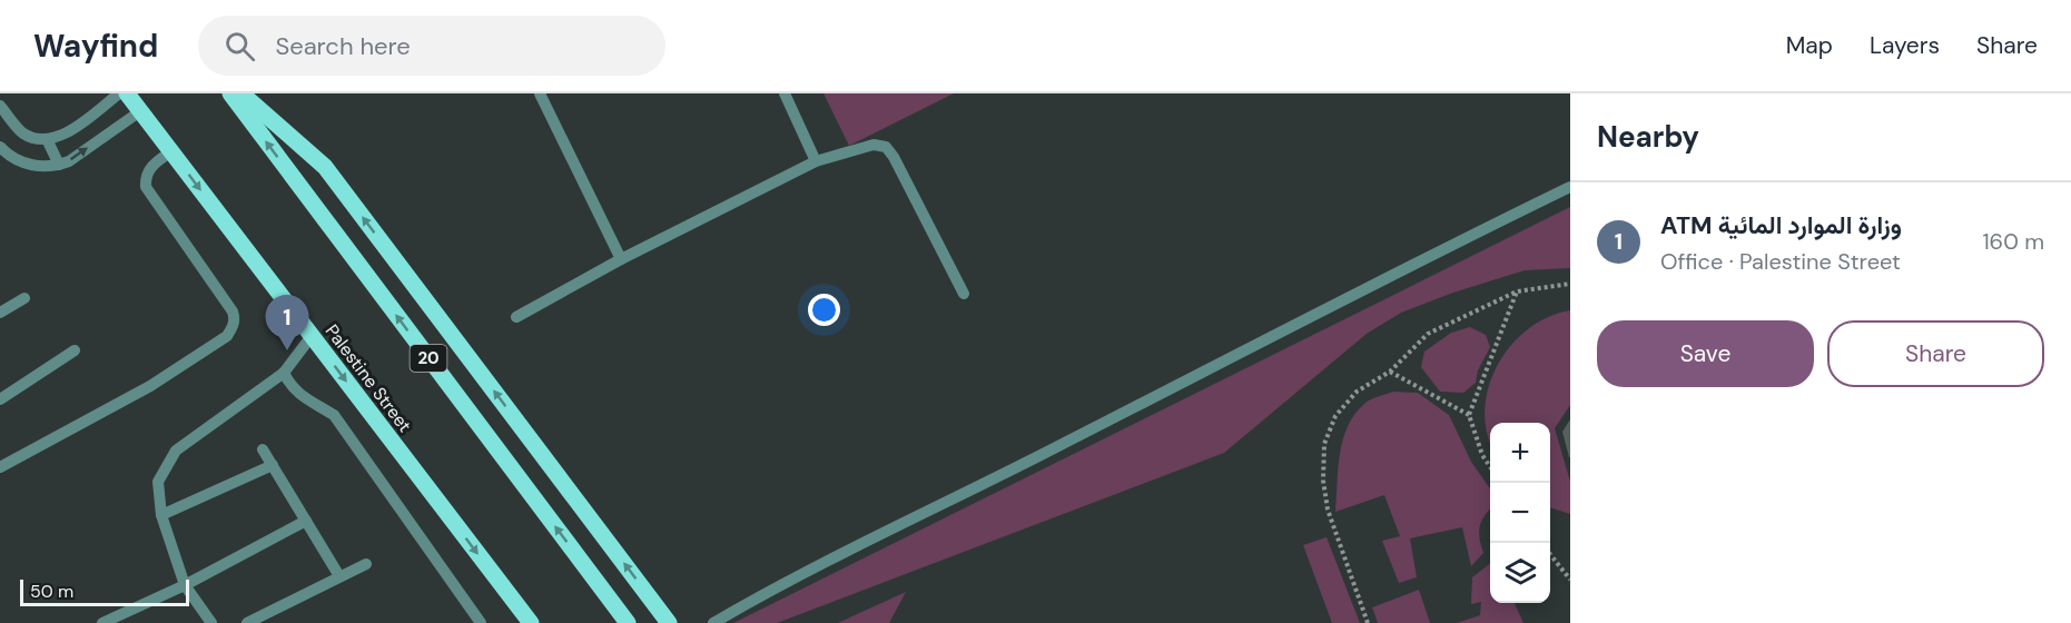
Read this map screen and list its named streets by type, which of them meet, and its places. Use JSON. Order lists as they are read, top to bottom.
{
  "streets": {
    "main road": ["20", "Palestine Street"]
  },
  "scale_bar": "50 m",
  "page": {
    "header": "Wayfind",
    "search": "Search here",
    "nav": ["Map", "Layers", "Share"],
    "heading": "Nearby",
    "list": [
      {
        "mark": "1",
        "name": "ATM وزارة الموارد المائية",
        "note": "Office · Palestine Street",
        "value": "160 m"
      }
    ],
    "pins": "1",
    "buttons": ["Save", "Share"],
    "map_buttons": ["+", "−"],
    "scale": "50 m"
  }
}
